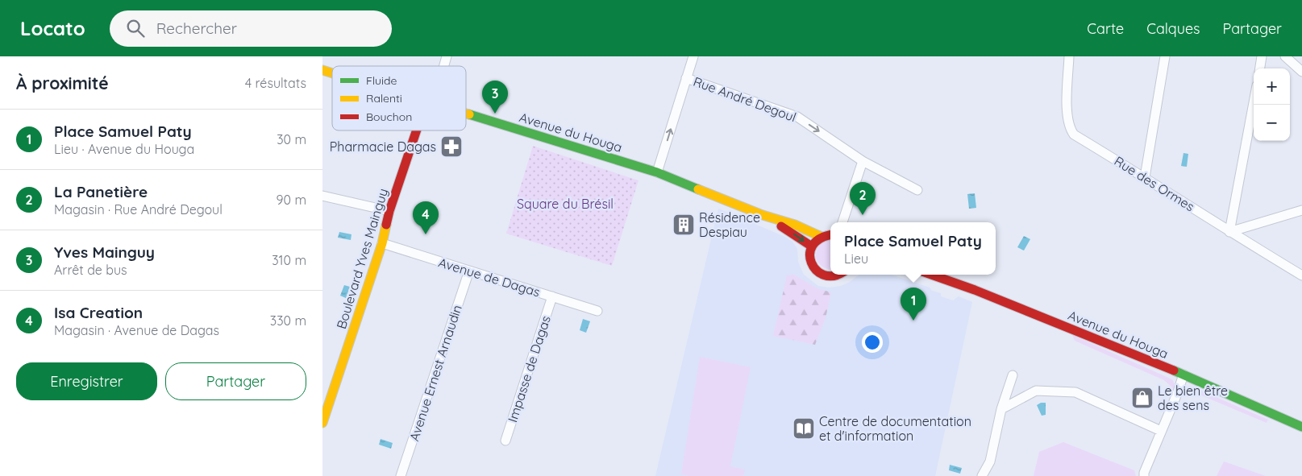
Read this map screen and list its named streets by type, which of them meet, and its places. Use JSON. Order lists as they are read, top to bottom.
{
  "streets": {
    "main road": ["Avenue du Houga", "Boulevard Yves Mainguy"],
    "street": [
      "Rue André Degoul",
      "Rue des Ormes",
      "Avenue de Dagas",
      "Impasse de Dagas",
      "Avenue Ernest Arnaudin"
    ]
  },
  "crossings": [
    ["Boulevard Yves Mainguy", "Avenue de Dagas"],
    ["Avenue de Dagas", "Impasse de Dagas"],
    ["Avenue de Dagas", "Avenue Ernest Arnaudin"]
  ],
  "one_way": ["Rue André Degoul"],
  "parks": ["Square du Brésil"],
  "places": {
    "pharmacy": ["Pharmacie Dagas"],
    "building": ["Résidence Despiau"],
    "shop": ["Le bien être des sens"],
    "library": ["Centre de documentation et d'information"]
  },
  "legend": ["Fluide", "Ralenti", "Bouchon"],
  "page": {
    "header": "Locato",
    "search": "Rechercher",
    "nav": ["Carte", "Calques", "Partager"],
    "heading": ["À proximité", "4 résultats"],
    "map_buttons": ["+", "−"],
    "pins": [
      "3",
      "2",
      "4",
      "1"
    ],
    "list": [
      {
        "mark": "1",
        "name": "Place Samuel Paty",
        "note": "Lieu · Avenue du Houga",
        "value": "30 m"
      },
      {
        "mark": "2",
        "name": "La Panetière",
        "note": "Magasin · Rue André Degoul",
        "value": "90 m"
      },
      {
        "mark": "3",
        "name": "Yves Mainguy",
        "note": "Arrêt de bus",
        "value": "310 m"
      },
      {
        "mark": "4",
        "name": "Isa Creation",
        "note": "Magasin · Avenue de Dagas",
        "value": "330 m"
      }
    ],
    "popup": ["Place Samuel Paty", "Lieu"],
    "buttons": ["Enregistrer", "Partager"]
  }
}
